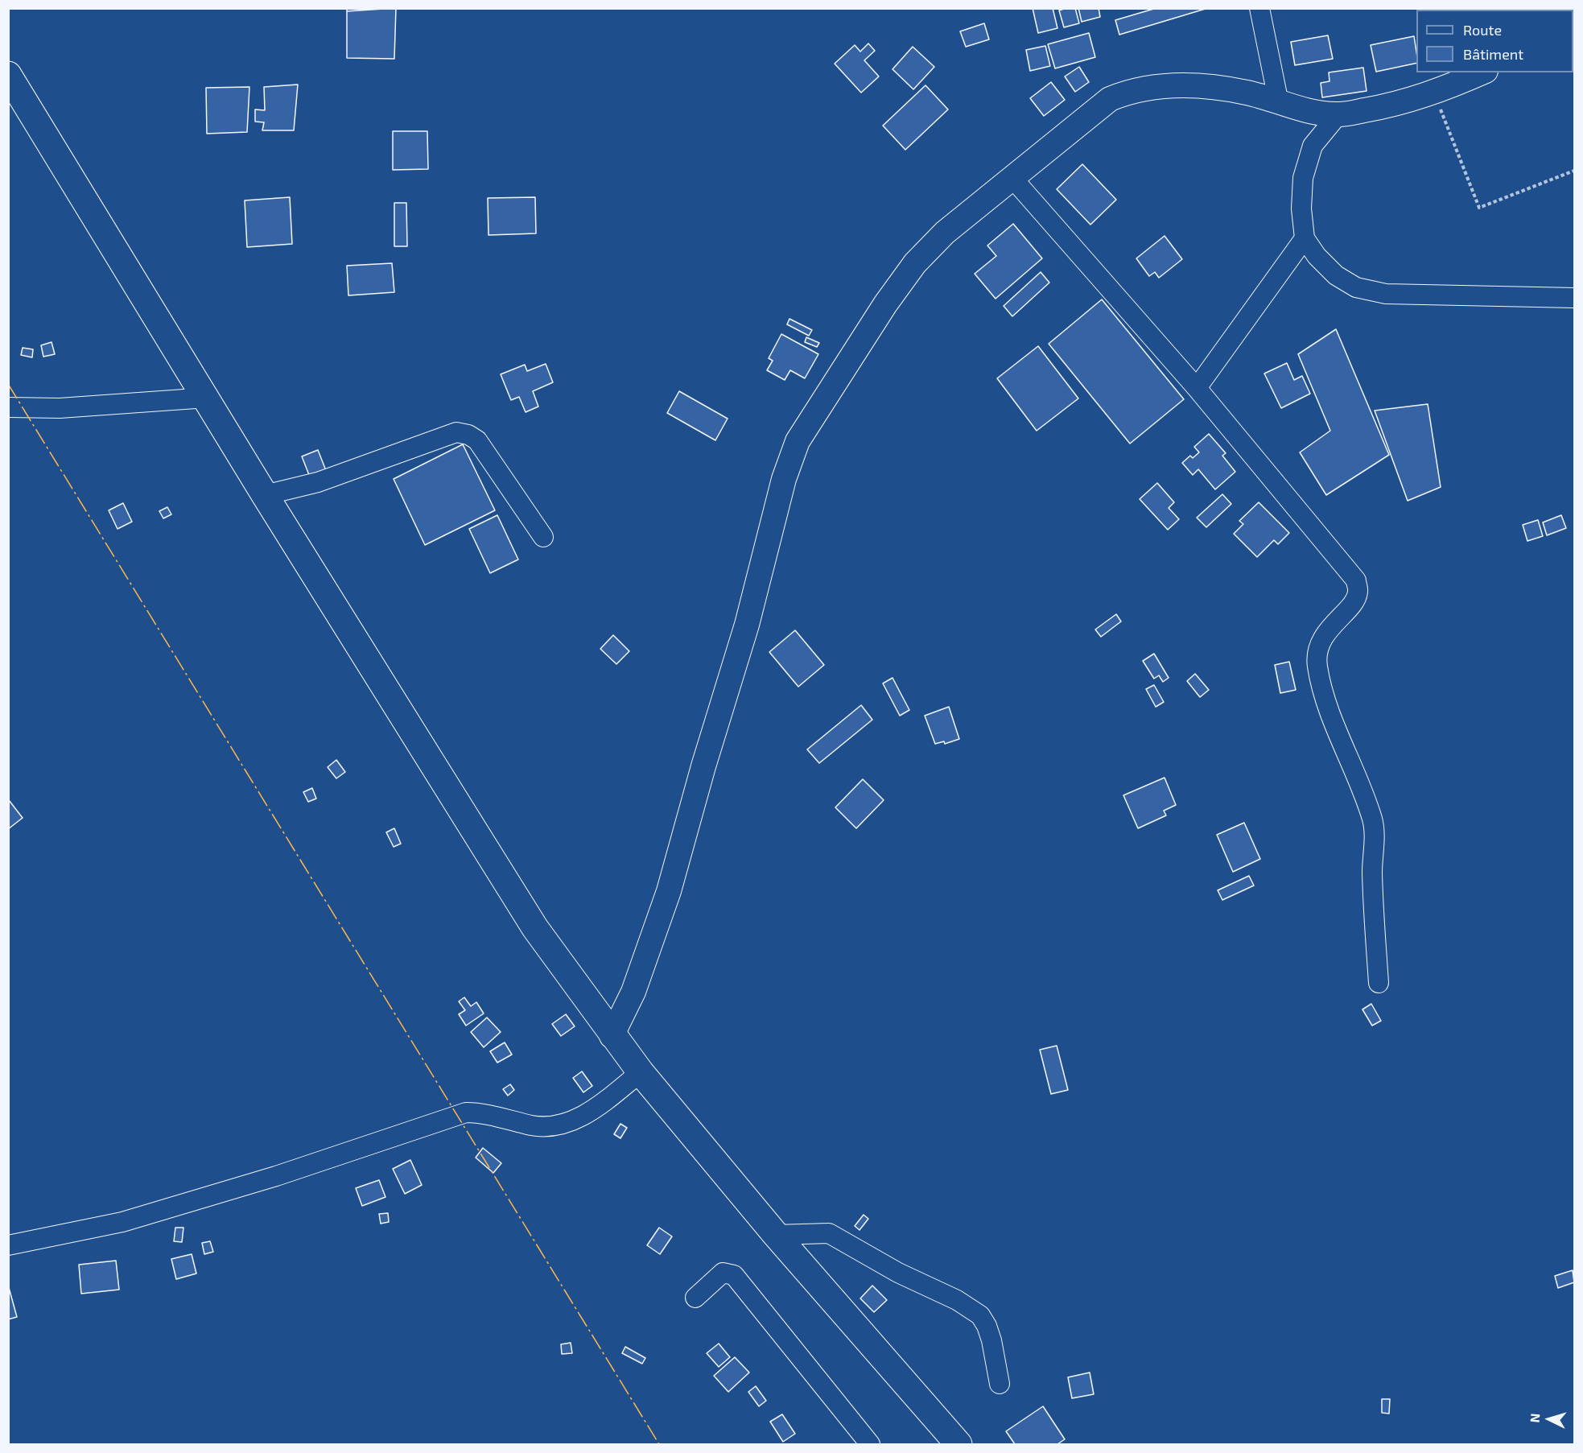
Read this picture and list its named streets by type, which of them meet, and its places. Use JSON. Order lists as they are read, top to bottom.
{
  "legend": ["Route", "Bâtiment"],
  "north": "left"
}
